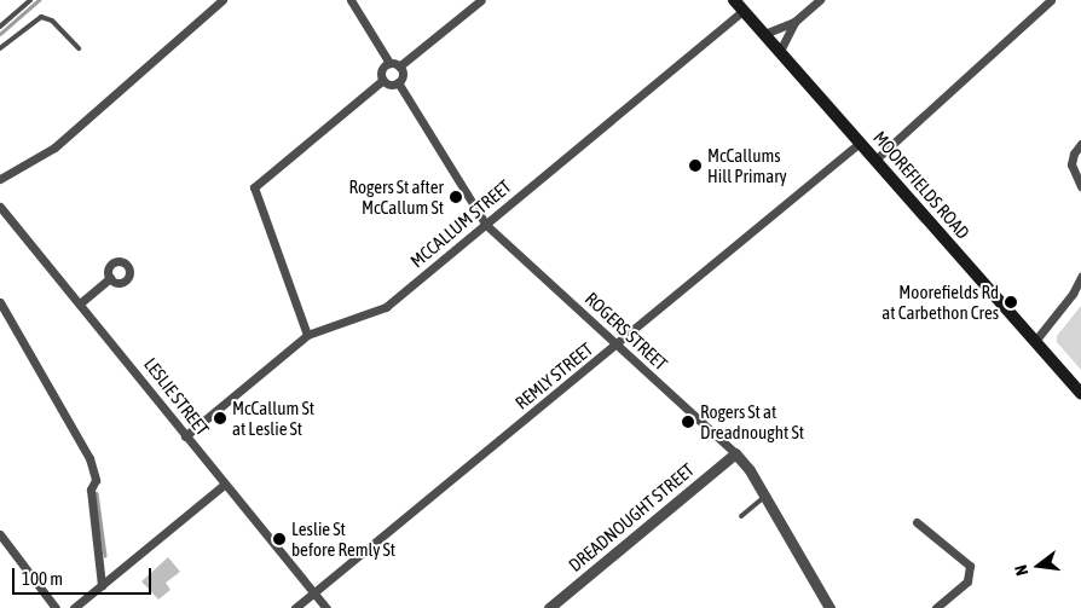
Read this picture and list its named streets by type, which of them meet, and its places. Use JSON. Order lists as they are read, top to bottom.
{
  "streets": {
    "main road": ["MOOREFIELDS ROAD"],
    "street": [
      "MCCALLUM STREET",
      "ROGERS STREET",
      "REMLY STREET",
      "LESLIE STREET",
      "DREADNOUGHT STREET"
    ]
  },
  "crossings": [
    ["MOOREFIELDS ROAD", "MCCALLUM STREET"],
    ["MOOREFIELDS ROAD", "REMLY STREET"],
    ["MCCALLUM STREET", "ROGERS STREET"],
    ["MCCALLUM STREET", "LESLIE STREET"],
    ["ROGERS STREET", "REMLY STREET"],
    ["ROGERS STREET", "DREADNOUGHT STREET"],
    ["REMLY STREET", "LESLIE STREET"]
  ],
  "places": [
    "McCallums Hill Primary",
    "Rogers St after McCallum St",
    "Moorefields Rd at Carbethon Cres",
    "McCallum St at Leslie St",
    "Rogers St at Dreadnought St",
    "Leslie St before Remly St"
  ],
  "scale_bar": "100 m",
  "north": "left"
}
